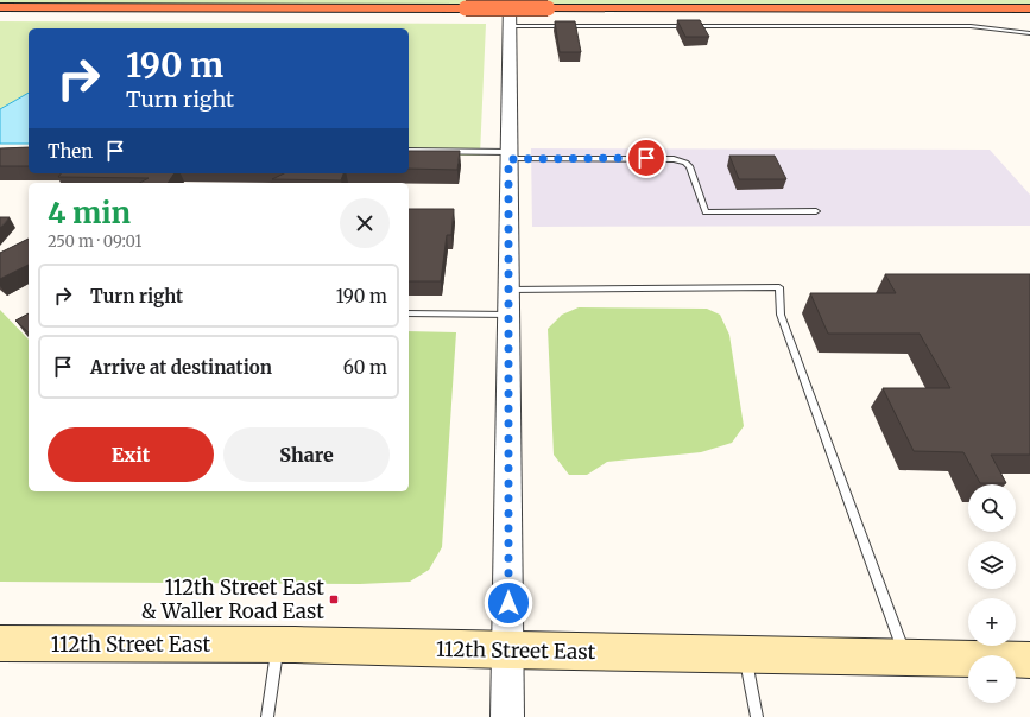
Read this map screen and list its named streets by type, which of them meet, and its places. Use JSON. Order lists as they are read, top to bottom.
{
  "streets": {
    "main road": ["112th Street East"]
  },
  "places": {
    "transit": ["112th Street East & Waller Road East"]
  },
  "page": {
    "turn": ["190 m", "Turn right"],
    "then": "Then",
    "heading": ["4 min", "250 m · 09:01"],
    "list": [
      {
        "name": "Turn right",
        "value": "190 m"
      },
      {
        "name": "Arrive at destination",
        "value": "60 m"
      }
    ],
    "buttons": ["Exit", "Share"],
    "map_buttons": ["+", "−"]
  }
}
